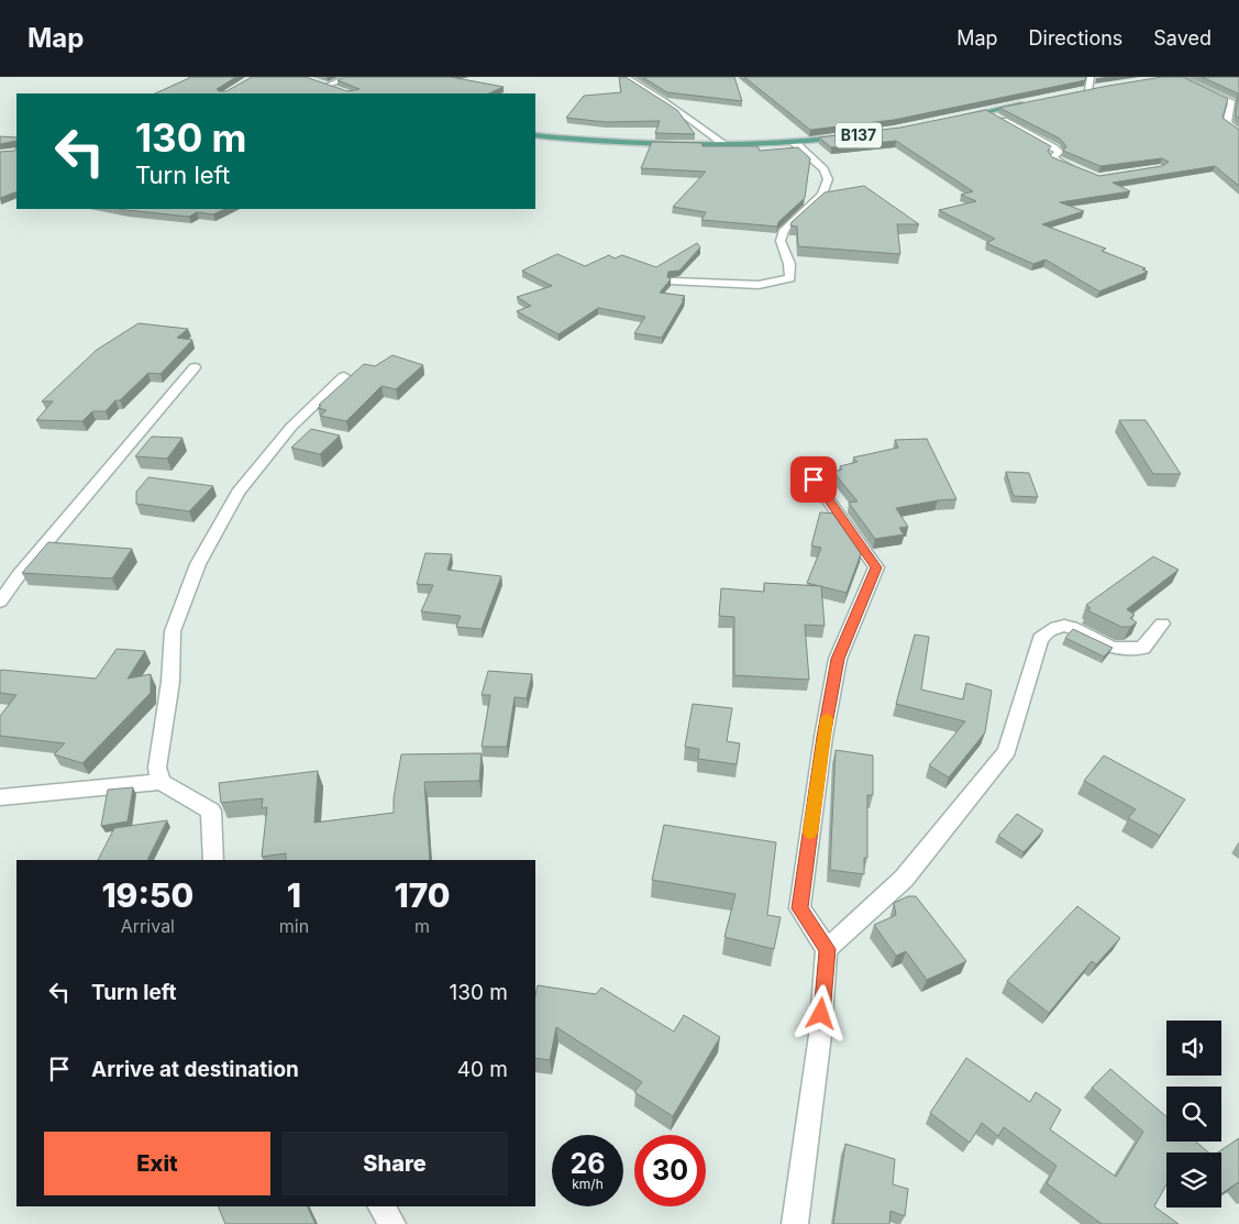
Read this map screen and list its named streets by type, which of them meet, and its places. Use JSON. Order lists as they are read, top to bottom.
{
  "streets": {
    "main road": ["B137"]
  },
  "page": {
    "header": "Map",
    "nav": ["Map", "Directions", "Saved"],
    "turn": ["130 m", "Turn left"],
    "eta": [
      "19:50",
      "Arrival",
      "1",
      "min",
      "170",
      "m"
    ],
    "list": [
      {
        "name": "Turn left",
        "value": "130 m"
      },
      {
        "name": "Arrive at destination",
        "value": "40 m"
      }
    ],
    "buttons": ["Exit", "Share"],
    "speed": "26 km/h",
    "limit": "30"
  }
}
